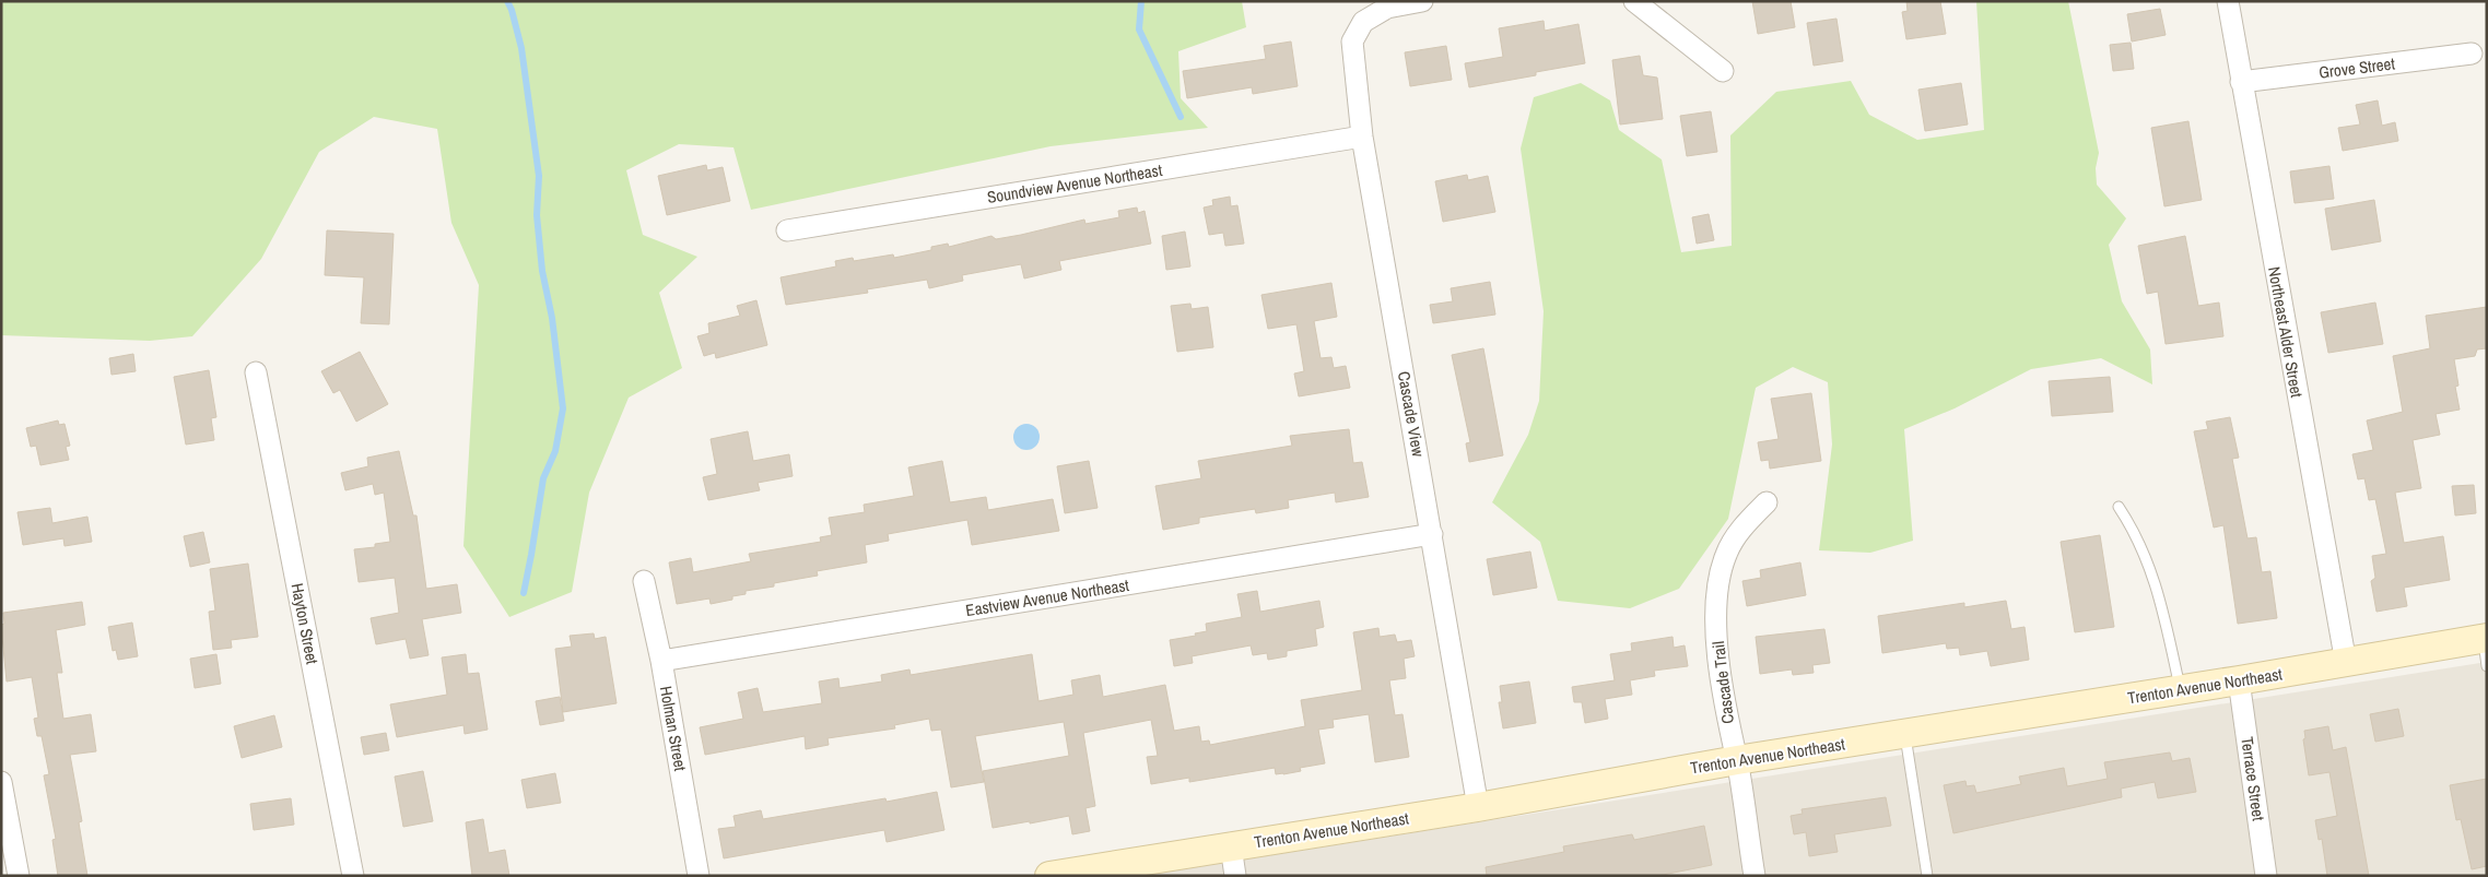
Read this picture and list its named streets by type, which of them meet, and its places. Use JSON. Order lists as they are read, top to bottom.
{
  "streets": {
    "main road": ["Trenton Avenue Northeast"],
    "street": [
      "Grove Street",
      "Soundview Avenue Northeast",
      "Northeast Alder Street",
      "Cascade View",
      "Eastview Avenue Northeast",
      "Hayton Street",
      "Cascade Trail",
      "Holman Street",
      "Terrace Street"
    ]
  },
  "crossings": [
    ["Grove Street", "Northeast Alder Street"],
    ["Soundview Avenue Northeast", "Cascade View"],
    ["Northeast Alder Street", "Trenton Avenue Northeast"],
    ["Cascade View", "Eastview Avenue Northeast"],
    ["Cascade View", "Trenton Avenue Northeast"],
    ["Eastview Avenue Northeast", "Holman Street"],
    ["Cascade Trail", "Trenton Avenue Northeast"],
    ["Trenton Avenue Northeast", "Terrace Street"]
  ]
}
